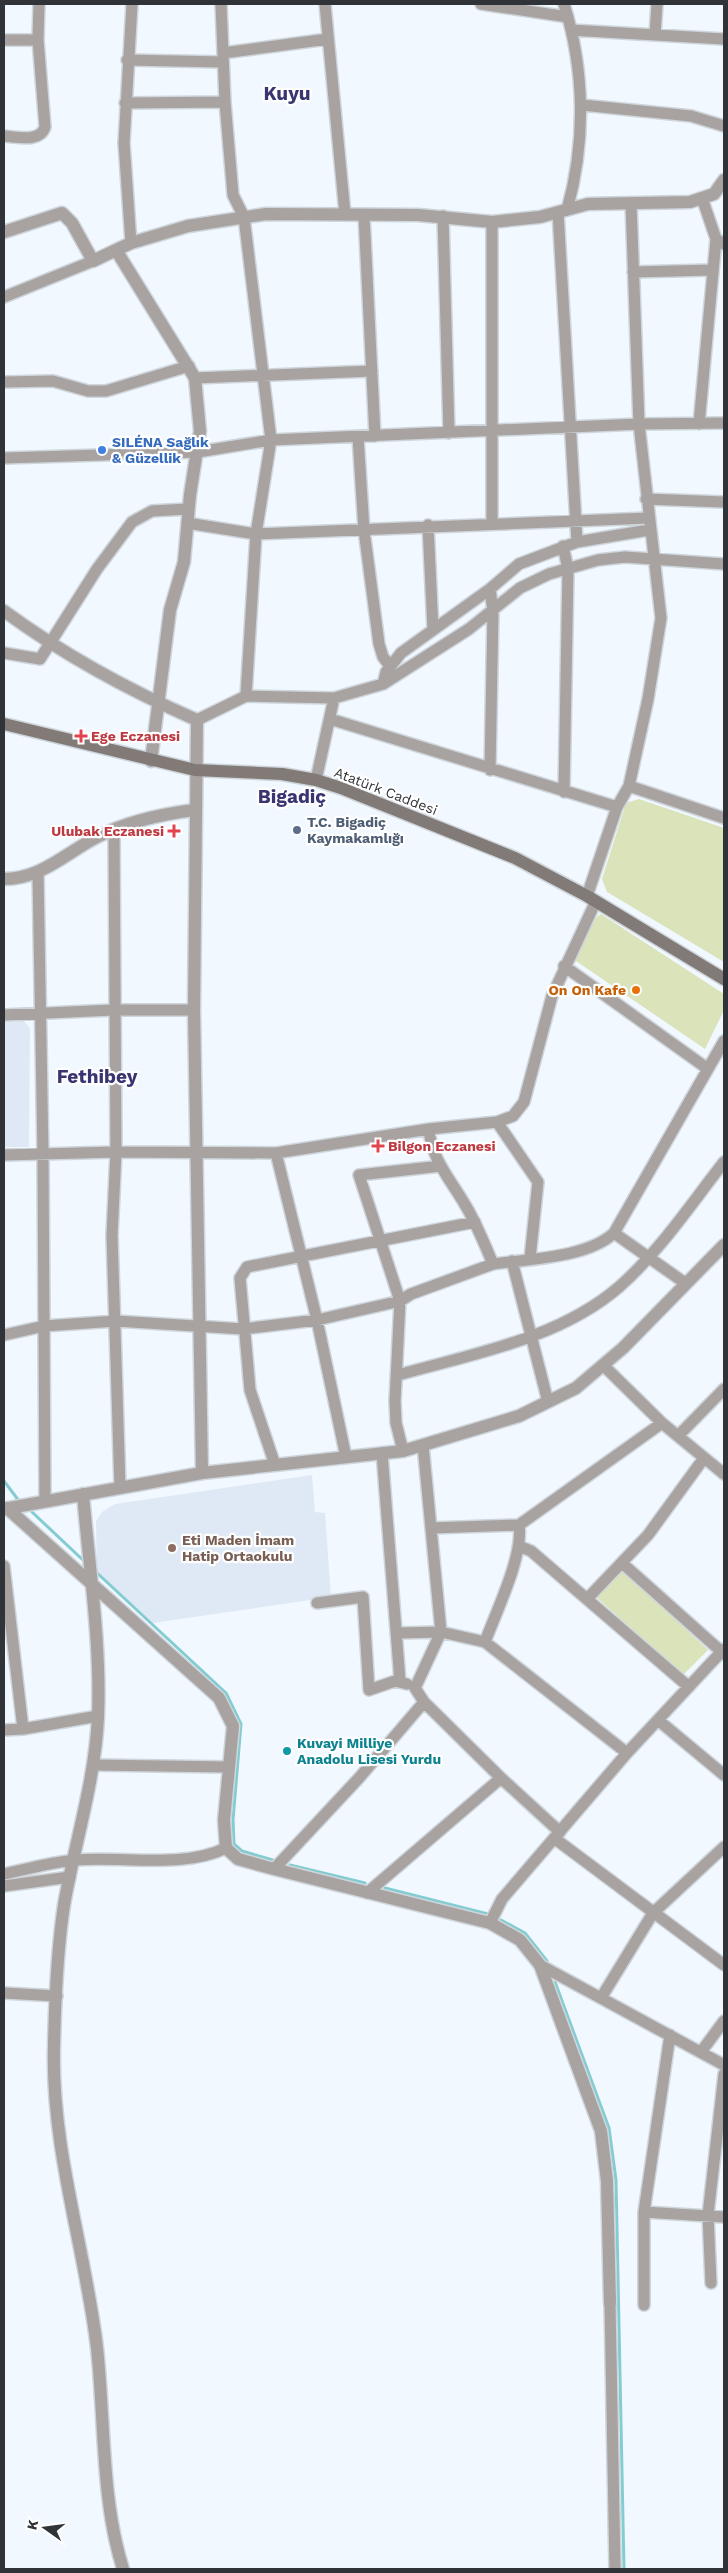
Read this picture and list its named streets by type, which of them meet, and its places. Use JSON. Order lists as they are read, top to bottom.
{
  "streets": {
    "main road": ["Atatürk Caddesi"]
  },
  "districts": ["Kuyu", "Bigadiç", "Fethibey"],
  "places": {
    "other": [
      "SILÉNA Sağlık & Güzellik",
      "T.C. Bigadiç Kaymakamlığı",
      "On On Kafe",
      "Eti Maden İmam Hatip Ortaokulu",
      "Kuvayi Milliye Anadolu Lisesi Yurdu"
    ],
    "health": ["Ege Eczanesi", "Ulubak Eczanesi", "Bilgon Eczanesi"]
  },
  "north": "left"
}
